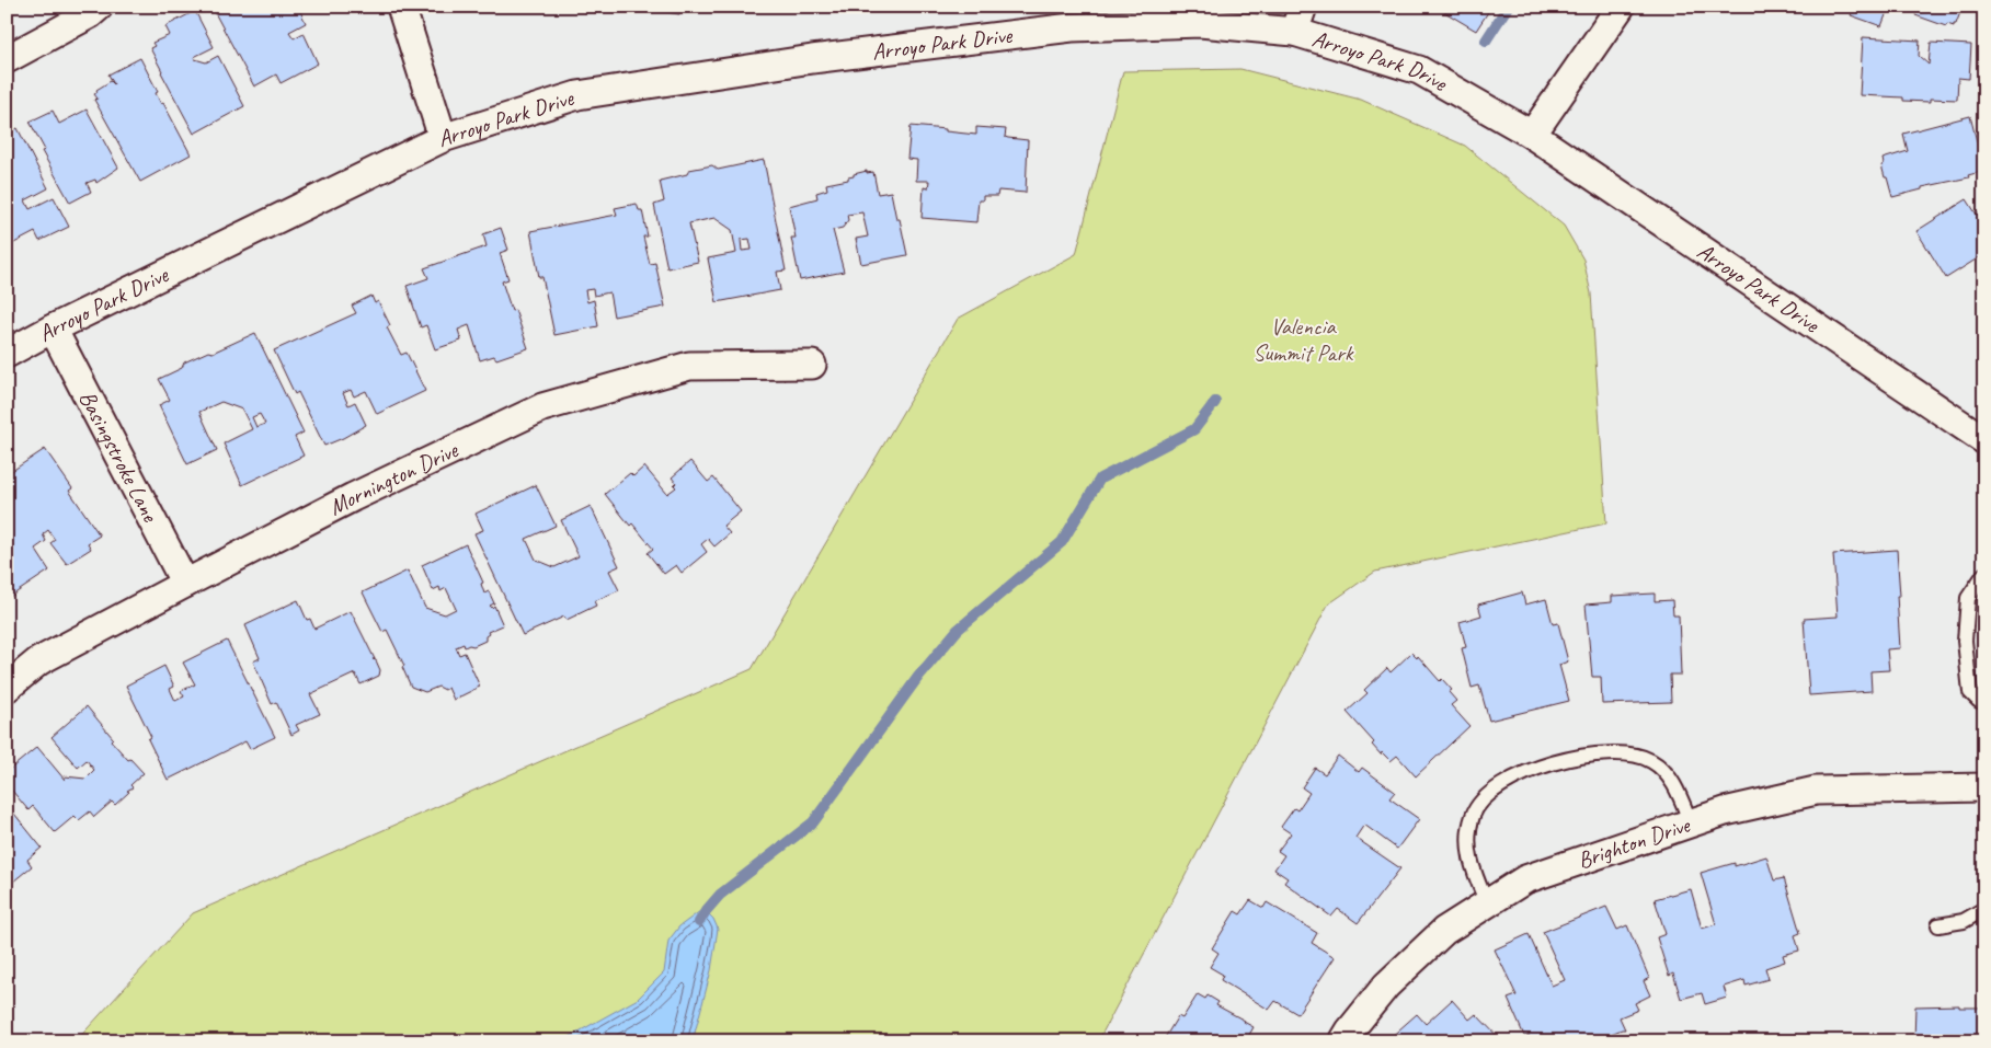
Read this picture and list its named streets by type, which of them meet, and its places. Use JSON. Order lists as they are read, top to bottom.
{
  "streets": {
    "street": [
      "Arroyo Park Drive",
      "Basingstroke Lane",
      "Mornington Drive",
      "Brighton Drive"
    ]
  },
  "crossings": [
    ["Arroyo Park Drive", "Basingstroke Lane"],
    ["Basingstroke Lane", "Mornington Drive"]
  ],
  "parks": ["Valencia Summit Park"]
}
